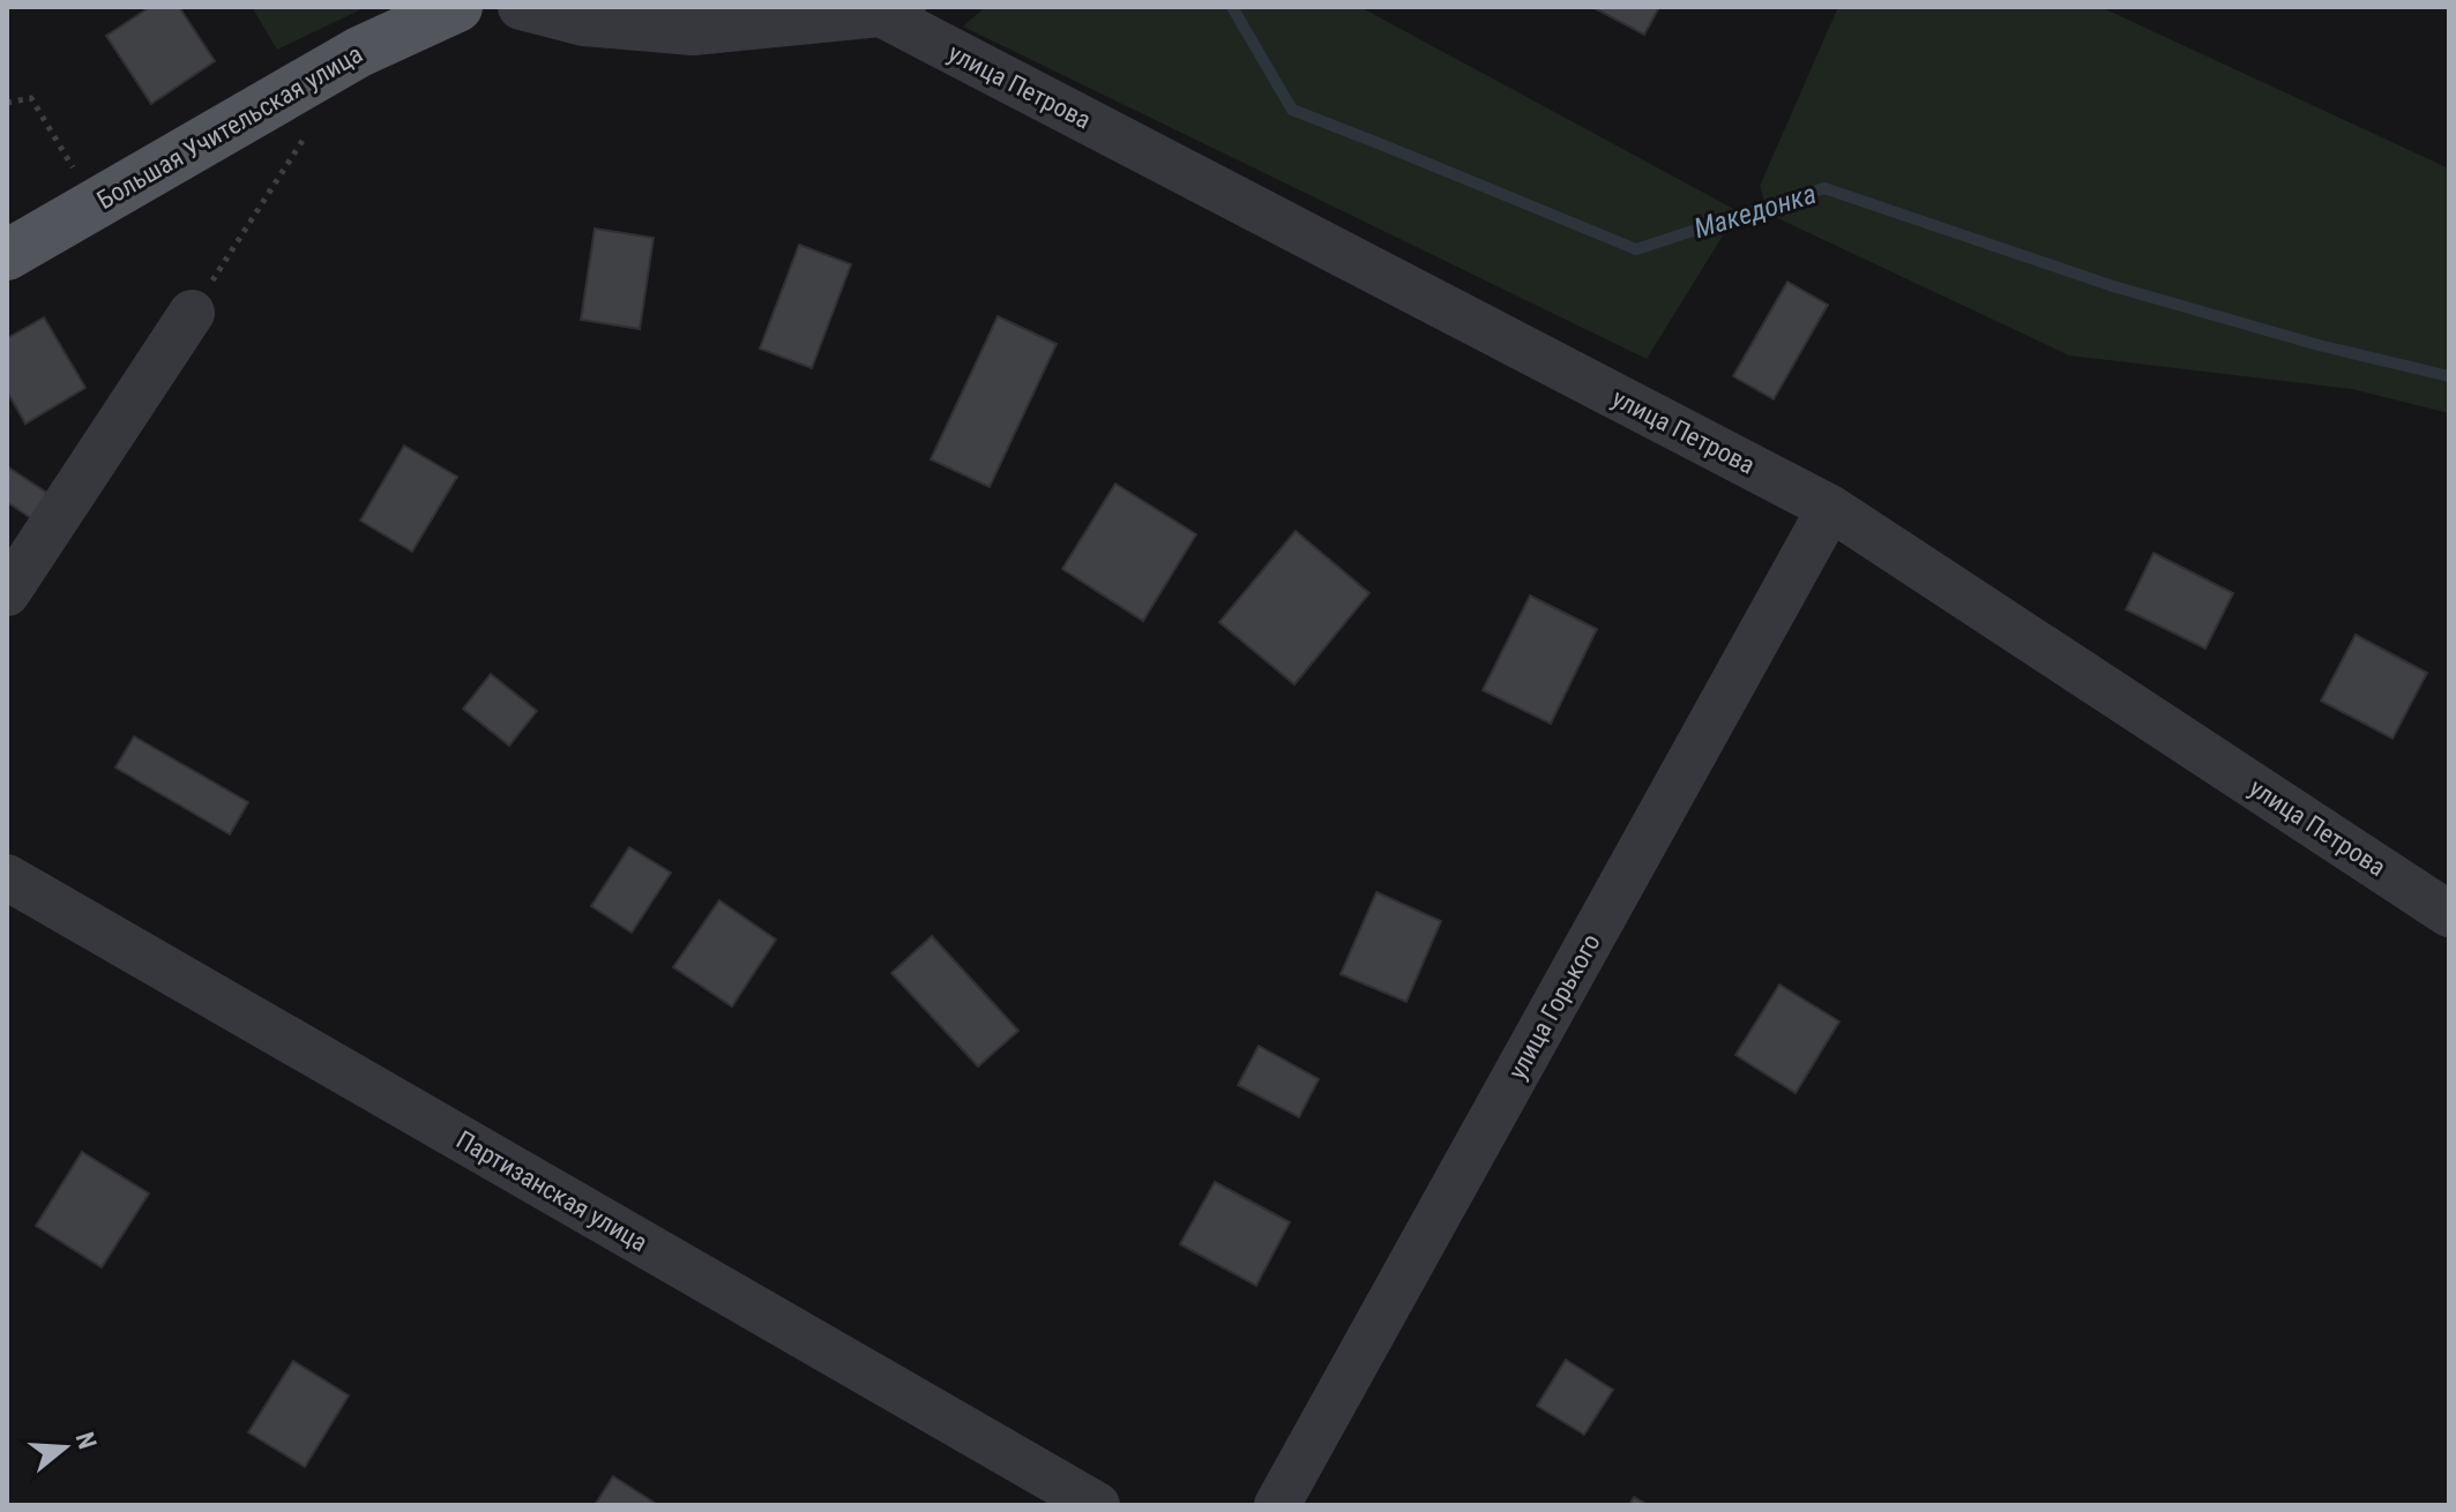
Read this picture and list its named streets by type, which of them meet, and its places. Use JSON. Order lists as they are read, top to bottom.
{
  "streets": {
    "main road": ["Большая Учительская улица"],
    "street": ["улица Петрова", "улица Горького", "Партизанская улица"]
  },
  "crossings": [
    ["улица Петрова", "улица Горького"]
  ],
  "water": ["Македонка"],
  "north": "right"
}
